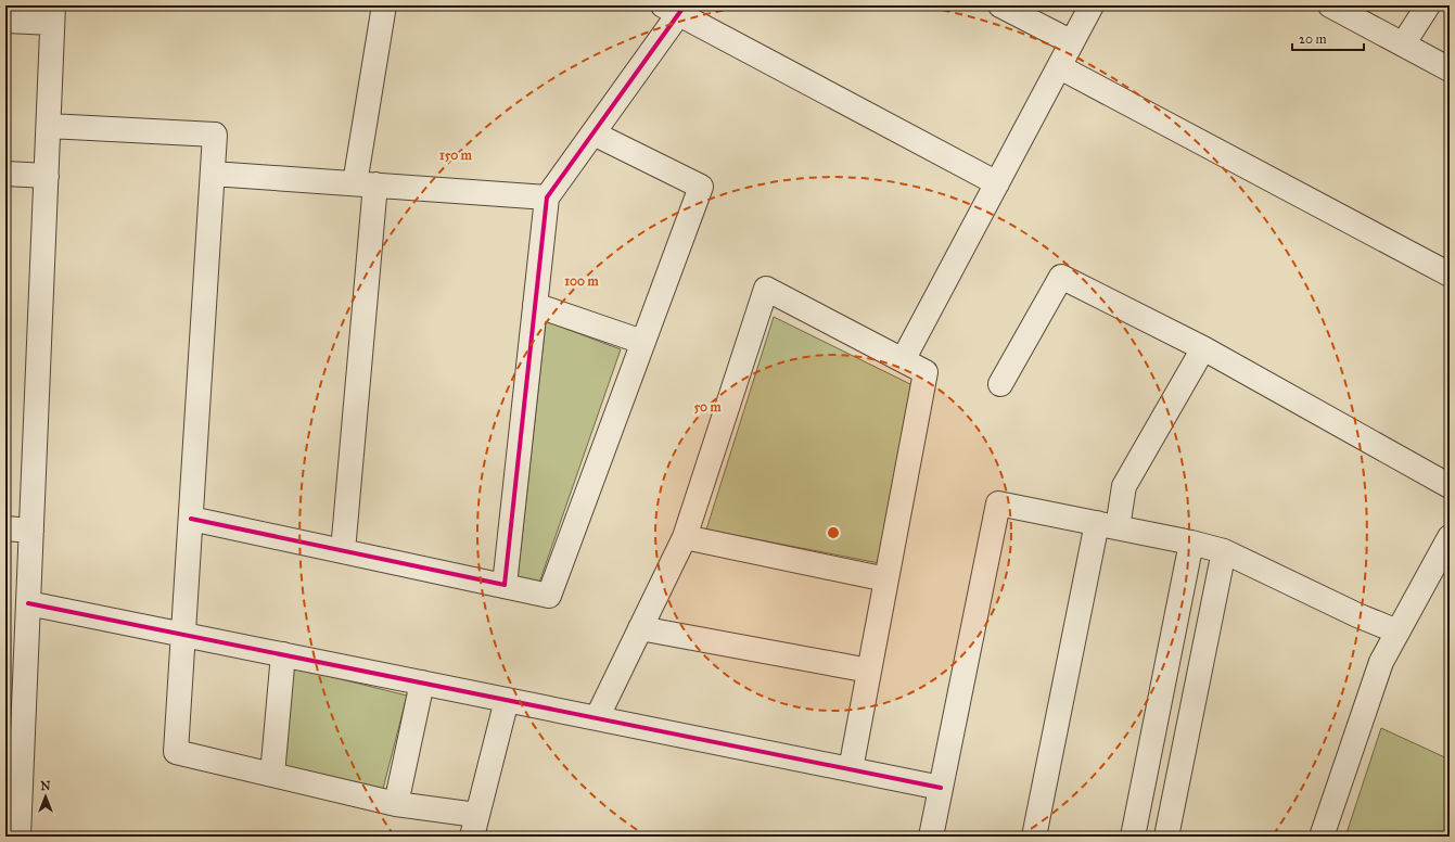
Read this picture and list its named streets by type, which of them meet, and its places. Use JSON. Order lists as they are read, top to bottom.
{
  "scale_bar": "20 m",
  "north": "top",
  "rings": ["150 m", "100 m", "50 m"]
}
